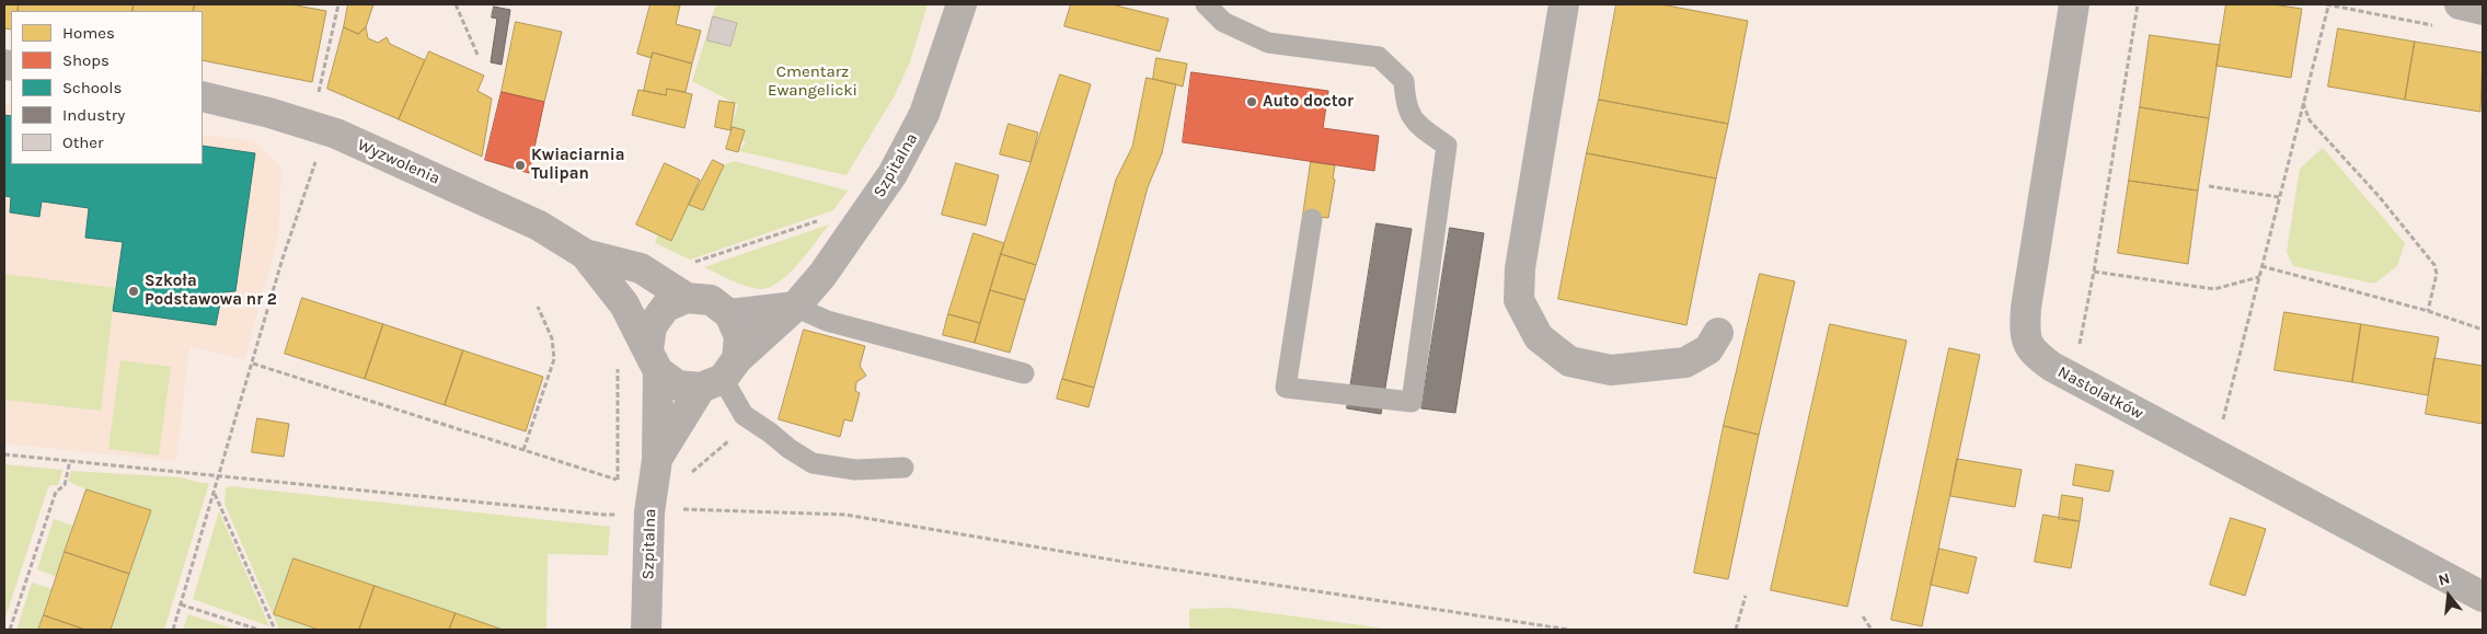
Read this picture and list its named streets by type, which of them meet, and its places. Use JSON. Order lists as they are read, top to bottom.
{
  "streets": {
    "street": ["Wyzwolenia", "Szpitalna", "Nastolatków"]
  },
  "crossings": [
    ["Wyzwolenia", "Szpitalna"]
  ],
  "parks": ["Cmentarz Ewangelicki"],
  "places": ["Auto doctor", "Kwiaciarnia Tulipan", "Szkoła Podstawowa nr 2"],
  "legend": [
    "Homes",
    "Shops",
    "Schools",
    "Industry",
    "Other"
  ],
  "north": "top"
}
